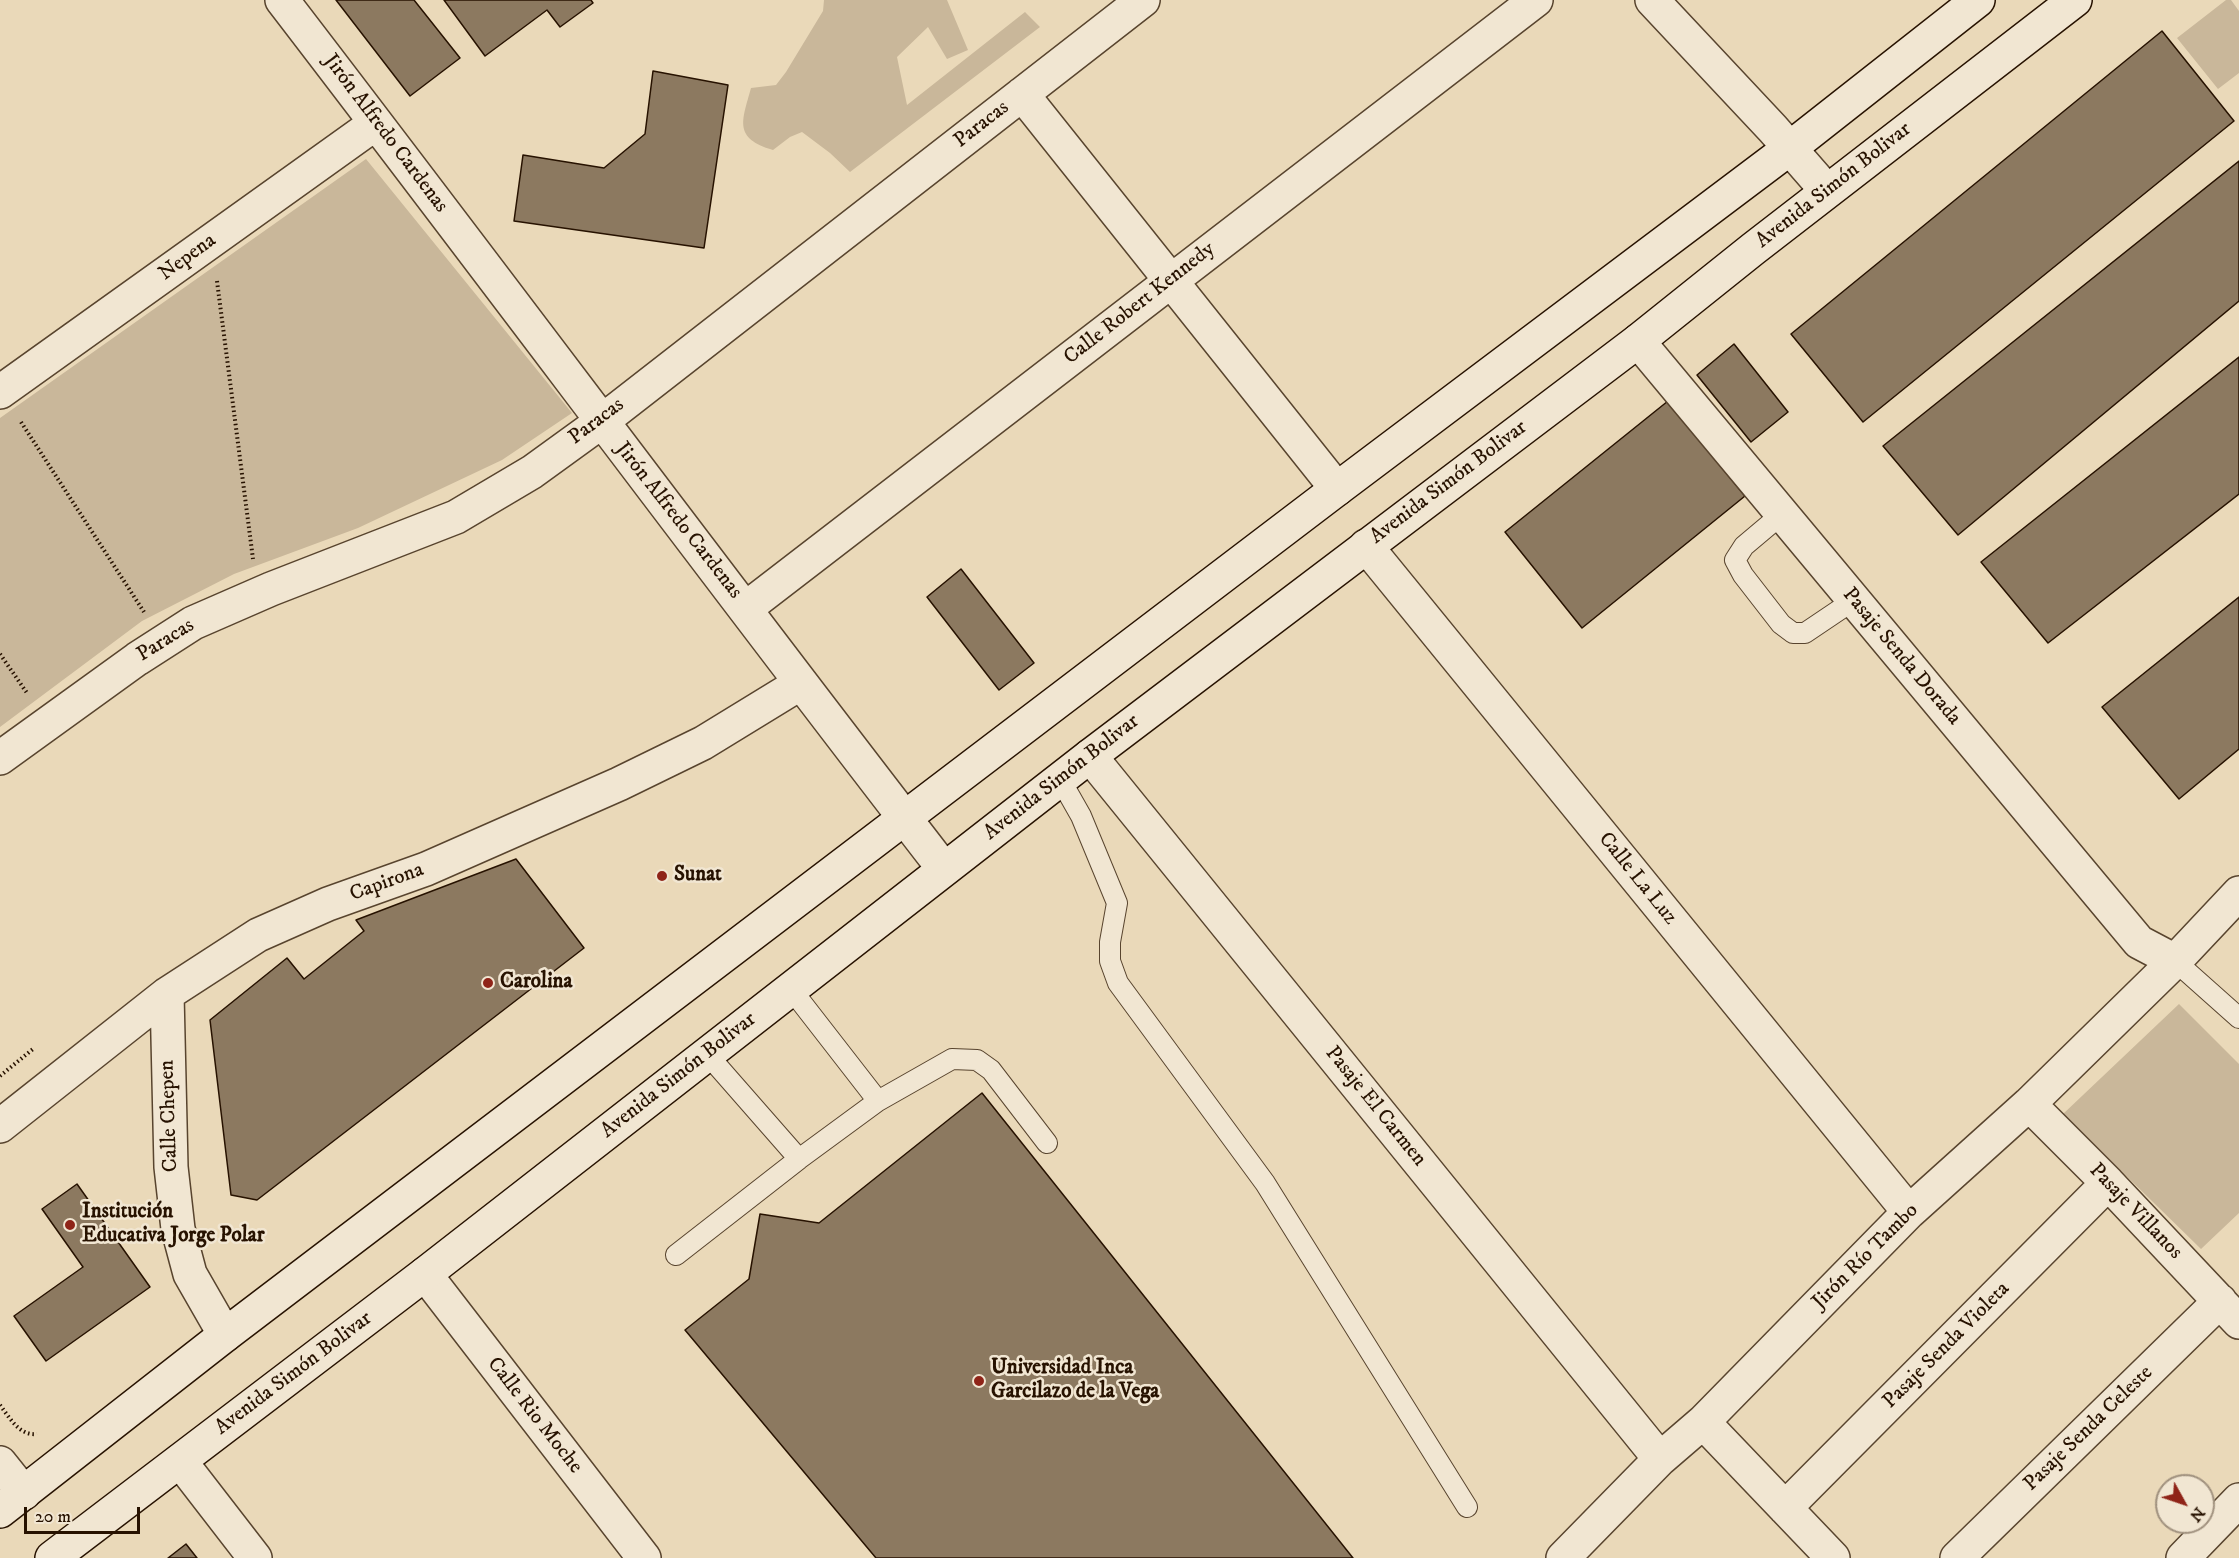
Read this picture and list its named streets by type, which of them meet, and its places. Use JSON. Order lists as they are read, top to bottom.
{
  "streets": {
    "street": [
      "Paracas",
      "Jirón Alfredo Cardenas",
      "Avenida Simón Bolivar",
      "Nepena",
      "Calle Robert Kennedy",
      "Pasaje Senda Dorada",
      "Calle La Luz",
      "Capirona",
      "Pasaje El Carmen",
      "Calle Chepen",
      "Pasaje Villanos",
      "Jirón Río Tambo",
      "Pasaje Senda Violeta",
      "Calle Rio Moche",
      "Pasaje Senda Celeste"
    ]
  },
  "crossings": [
    ["Paracas", "Jirón Alfredo Cardenas"],
    ["Jirón Alfredo Cardenas", "Avenida Simón Bolivar"],
    ["Jirón Alfredo Cardenas", "Nepena"],
    ["Jirón Alfredo Cardenas", "Calle Robert Kennedy"],
    ["Jirón Alfredo Cardenas", "Capirona"],
    ["Avenida Simón Bolivar", "Pasaje Senda Dorada"],
    ["Avenida Simón Bolivar", "Calle La Luz"],
    ["Avenida Simón Bolivar", "Pasaje El Carmen"],
    ["Avenida Simón Bolivar", "Calle Rio Moche"],
    ["Pasaje Senda Dorada", "Jirón Río Tambo"],
    ["Calle La Luz", "Jirón Río Tambo"],
    ["Capirona", "Calle Chepen"],
    ["Pasaje El Carmen", "Jirón Río Tambo"],
    ["Pasaje Villanos", "Jirón Río Tambo"],
    ["Pasaje Villanos", "Pasaje Senda Violeta"],
    ["Pasaje Villanos", "Pasaje Senda Celeste"]
  ],
  "places": [
    "Sunat",
    "Carolina",
    "Institución Educativa Jorge Polar",
    "Universidad Inca Garcilazo de la Vega"
  ],
  "scale_bar": "20 m",
  "north": "bottom right"
}
